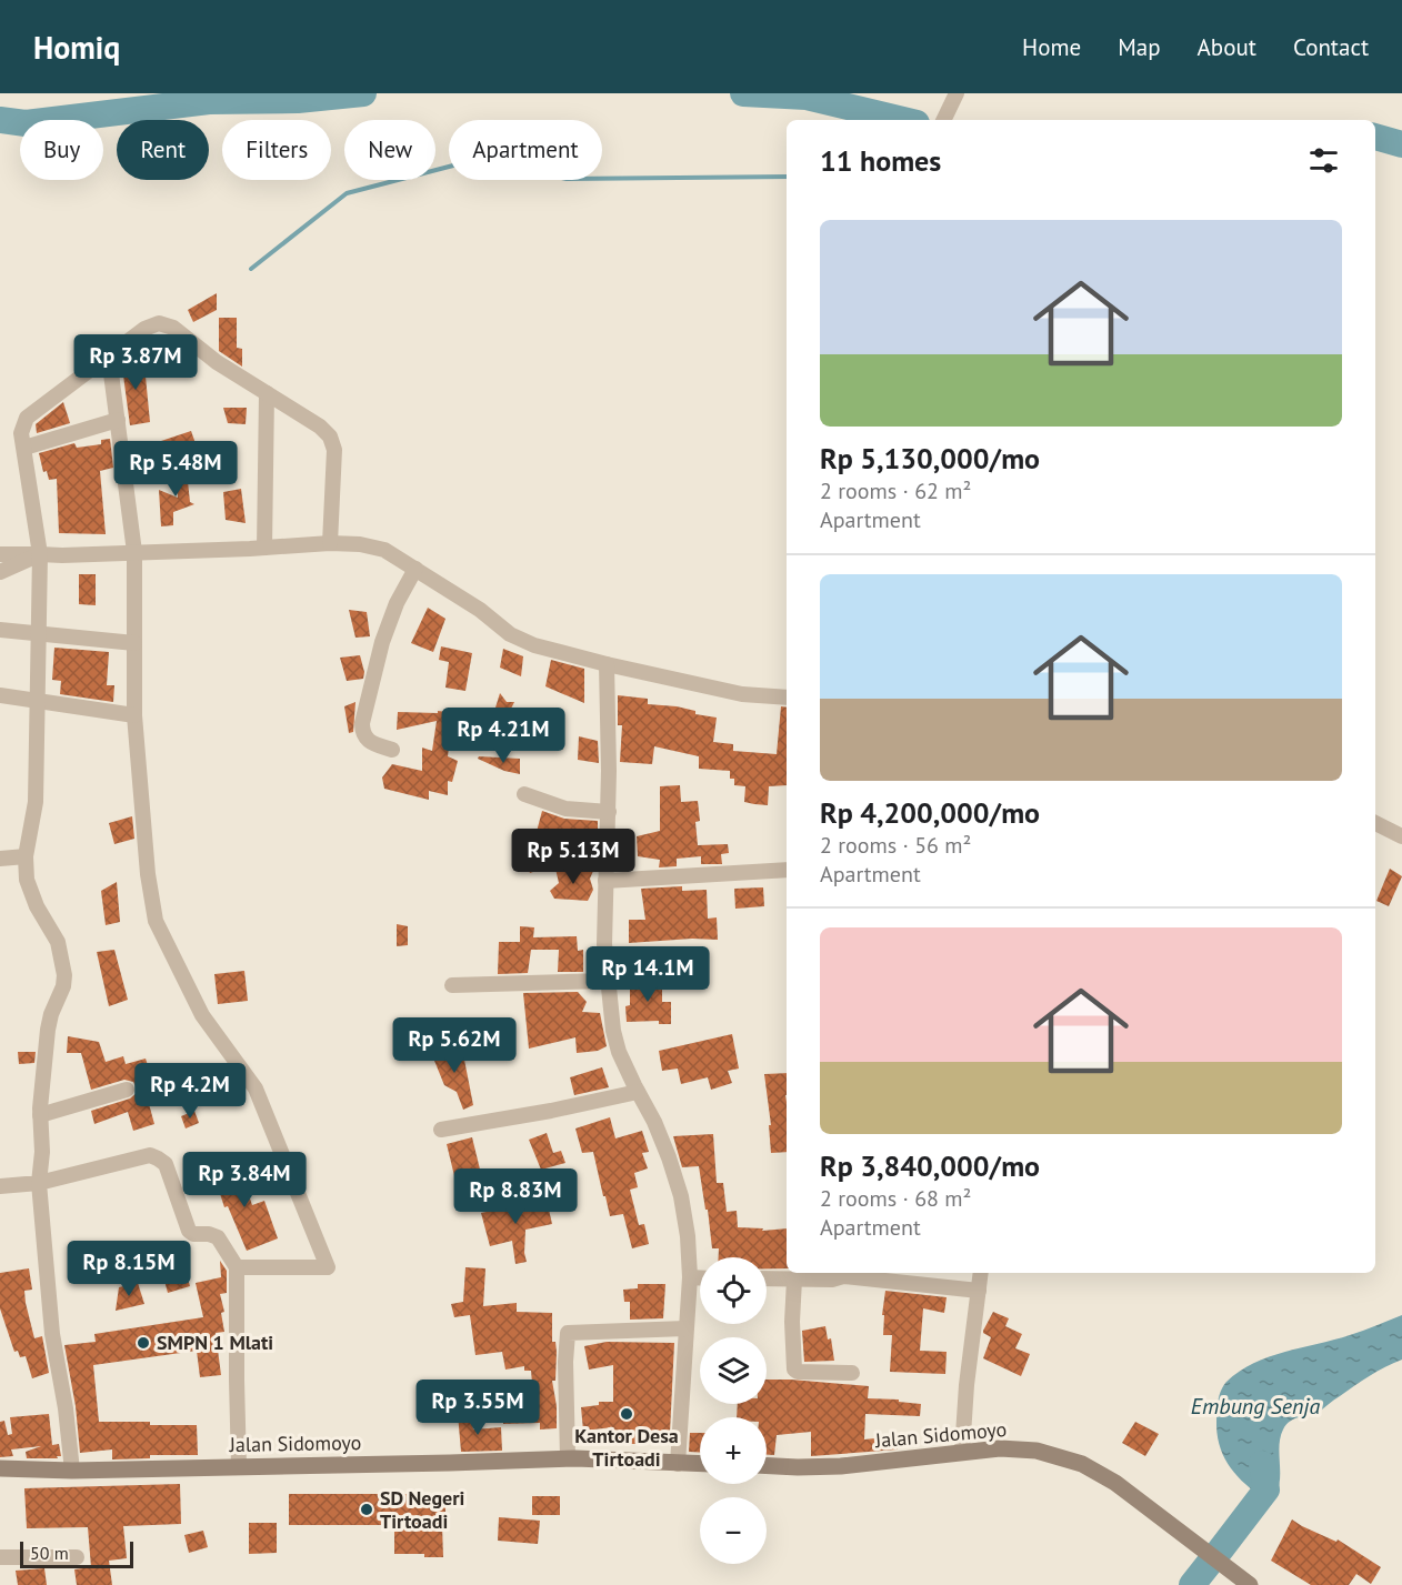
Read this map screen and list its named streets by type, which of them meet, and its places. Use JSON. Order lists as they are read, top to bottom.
{
  "streets": {
    "main road": ["Jalan Sidomoyo"]
  },
  "water": ["Embung Senja"],
  "places": ["SMPN 1 Mlati", "Kantor Desa Tirtoadi", "SD Negeri Tirtoadi"],
  "scale_bar": "50 m",
  "page": {
    "header": "Homiq",
    "nav": [
      "Home",
      "Map",
      "About",
      "Contact"
    ],
    "chip": [
      "Buy",
      "Rent",
      "Filters",
      "New",
      "Apartment"
    ],
    "heading": "11 homes",
    "list": [
      {
        "name": "Rp 5,130,000/mo",
        "note": "2 rooms · 62 m² · Apartment"
      },
      {
        "name": "Rp 4,200,000/mo",
        "note": "2 rooms · 56 m² · Apartment"
      },
      {
        "name": "Rp 3,840,000/mo",
        "note": "2 rooms · 68 m² · Apartment"
      }
    ],
    "price": [
      "Rp 3.87M",
      "Rp 5.48M",
      "Rp 4.21M",
      "Rp 5.13M",
      "Rp 14.1M",
      "Rp 5.62M",
      "Rp 4.2M",
      "Rp 3.84M",
      "Rp 8.83M",
      "Rp 8.15M",
      "Rp 3.55M"
    ],
    "map_buttons": ["+", "−"],
    "scale": "50 m"
  }
}
